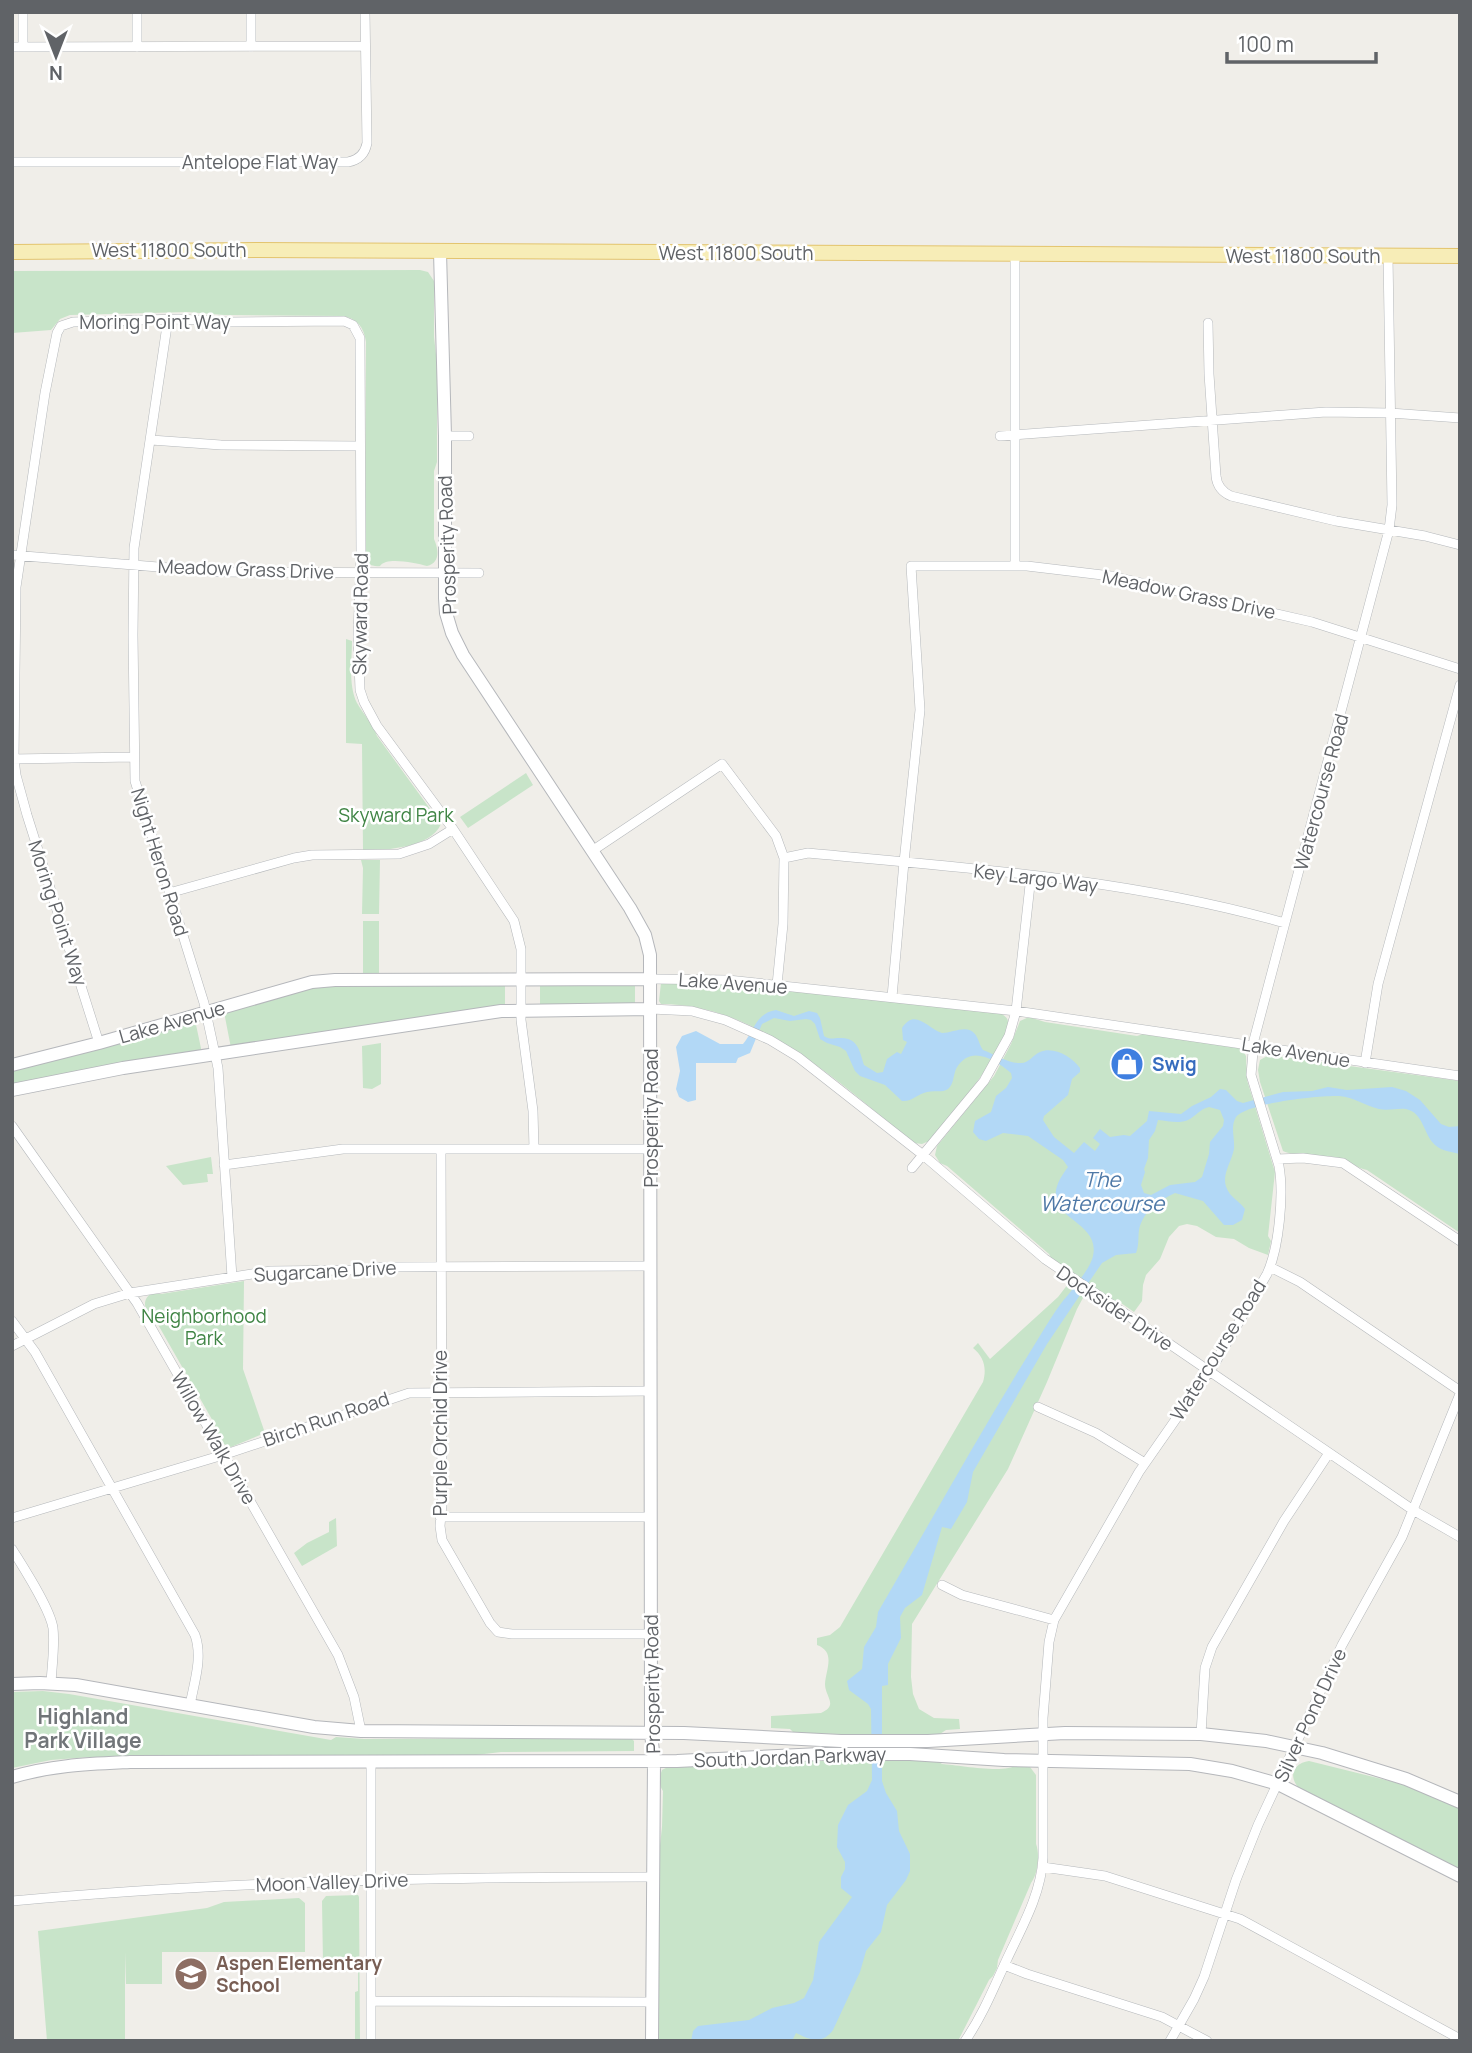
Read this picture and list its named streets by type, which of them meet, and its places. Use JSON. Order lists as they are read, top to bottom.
{
  "streets": {
    "main road": ["West 11800 South"],
    "street": [
      "Antelope Flat Way",
      "Moring Point Way",
      "Prosperity Road",
      "Meadow Grass Drive",
      "Skyward Road",
      "Watercourse Road",
      "Night Heron Road",
      "Key Largo Way",
      "Lake Avenue",
      "Sugarcane Drive",
      "Docksider Drive",
      "Birch Run Road",
      "Purple Orchid Drive",
      "Willow Walk Drive",
      "Silver Pond Drive",
      "South Jordan Parkway",
      "Moon Valley Drive"
    ]
  },
  "crossings": [
    ["West 11800 South", "Prosperity Road"],
    ["West 11800 South", "Watercourse Road"],
    ["Moring Point Way", "Meadow Grass Drive"],
    ["Moring Point Way", "Skyward Road"],
    ["Moring Point Way", "Night Heron Road"],
    ["Moring Point Way", "Lake Avenue"],
    ["Prosperity Road", "Meadow Grass Drive"],
    ["Prosperity Road", "Lake Avenue"],
    ["Prosperity Road", "Sugarcane Drive"],
    ["Prosperity Road", "Birch Run Road"],
    ["Prosperity Road", "Purple Orchid Drive"],
    ["Prosperity Road", "South Jordan Parkway"],
    ["Prosperity Road", "Moon Valley Drive"],
    ["Meadow Grass Drive", "Skyward Road"],
    ["Meadow Grass Drive", "Watercourse Road"],
    ["Meadow Grass Drive", "Night Heron Road"],
    ["Meadow Grass Drive", "Key Largo Way"],
    ["Skyward Road", "Lake Avenue"],
    ["Watercourse Road", "Key Largo Way"],
    ["Watercourse Road", "Lake Avenue"],
    ["Watercourse Road", "Docksider Drive"],
    ["Watercourse Road", "South Jordan Parkway"],
    ["Night Heron Road", "Lake Avenue"],
    ["Night Heron Road", "Sugarcane Drive"],
    ["Lake Avenue", "Docksider Drive"],
    ["Sugarcane Drive", "Purple Orchid Drive"],
    ["Sugarcane Drive", "Willow Walk Drive"],
    ["Docksider Drive", "Silver Pond Drive"],
    ["Birch Run Road", "Purple Orchid Drive"],
    ["Birch Run Road", "Willow Walk Drive"],
    ["Willow Walk Drive", "South Jordan Parkway"],
    ["Silver Pond Drive", "South Jordan Parkway"]
  ],
  "districts": ["Highland Park Village"],
  "water": ["The Watercourse"],
  "parks": ["Skyward Park", "Neighborhood Park"],
  "places": {
    "shop": ["Swig"],
    "school or university": ["Aspen Elementary School"]
  },
  "scale_bar": "100 m",
  "north": "bottom"
}
